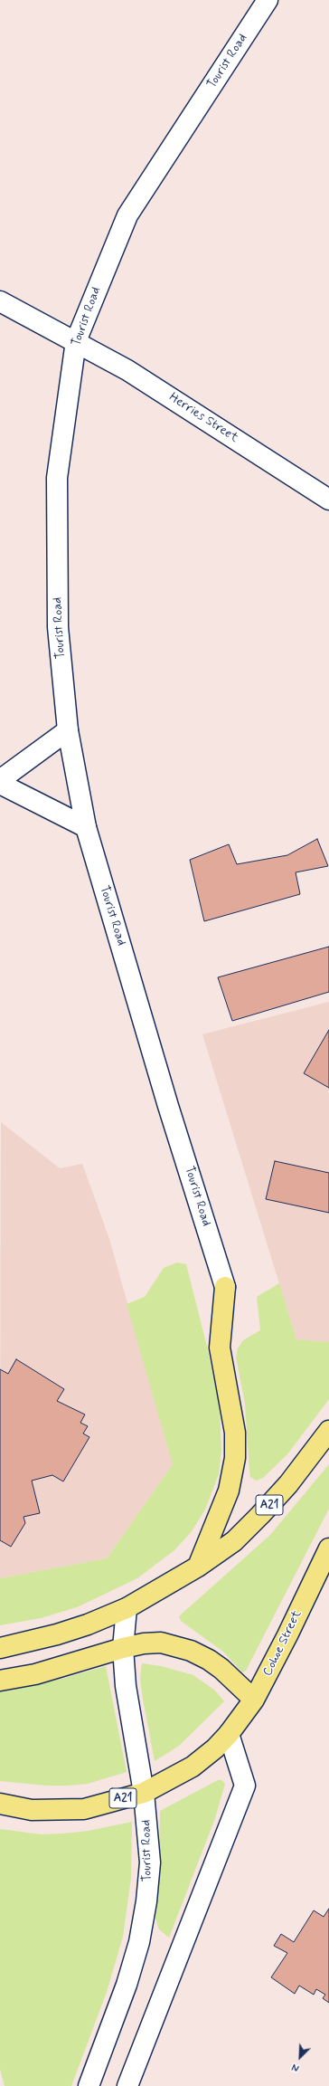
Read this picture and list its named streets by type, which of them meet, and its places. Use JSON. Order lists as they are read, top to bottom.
{
  "streets": {
    "highway": ["A21", "Cohoe Street"],
    "street": ["Tourist Road", "Herries Street"]
  },
  "crossings": [
    ["Tourist Road", "Herries Street"],
    ["Tourist Road", "A21"],
    ["A21", "Cohoe Street"]
  ],
  "north": "bottom left"
}
